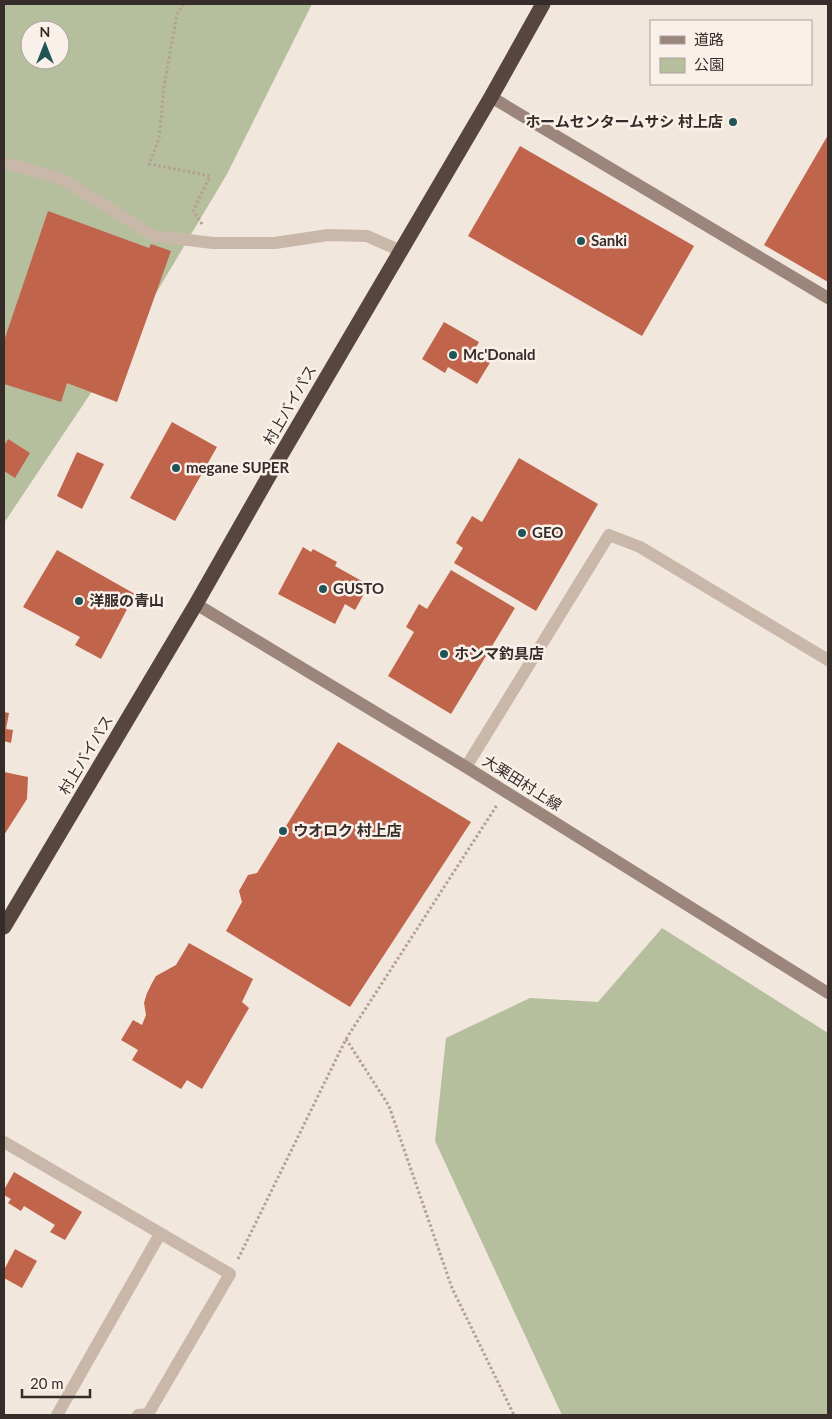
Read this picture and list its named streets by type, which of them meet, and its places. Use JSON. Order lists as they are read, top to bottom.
{
  "streets": {
    "highway": ["村上バイパス"],
    "main road": ["大栗田村上線"]
  },
  "crossings": [
    ["村上バイパス", "大栗田村上線"]
  ],
  "places": [
    "ホームセンタームサシ 村上店",
    "Sanki",
    "Mc'Donald",
    "megane SUPER",
    "GEO",
    "GUSTO",
    "洋服の青山",
    "ホンマ釣具店",
    "ウオロク 村上店"
  ],
  "legend": ["道路", "公園"],
  "scale_bar": "20 m",
  "north": "top"
}
